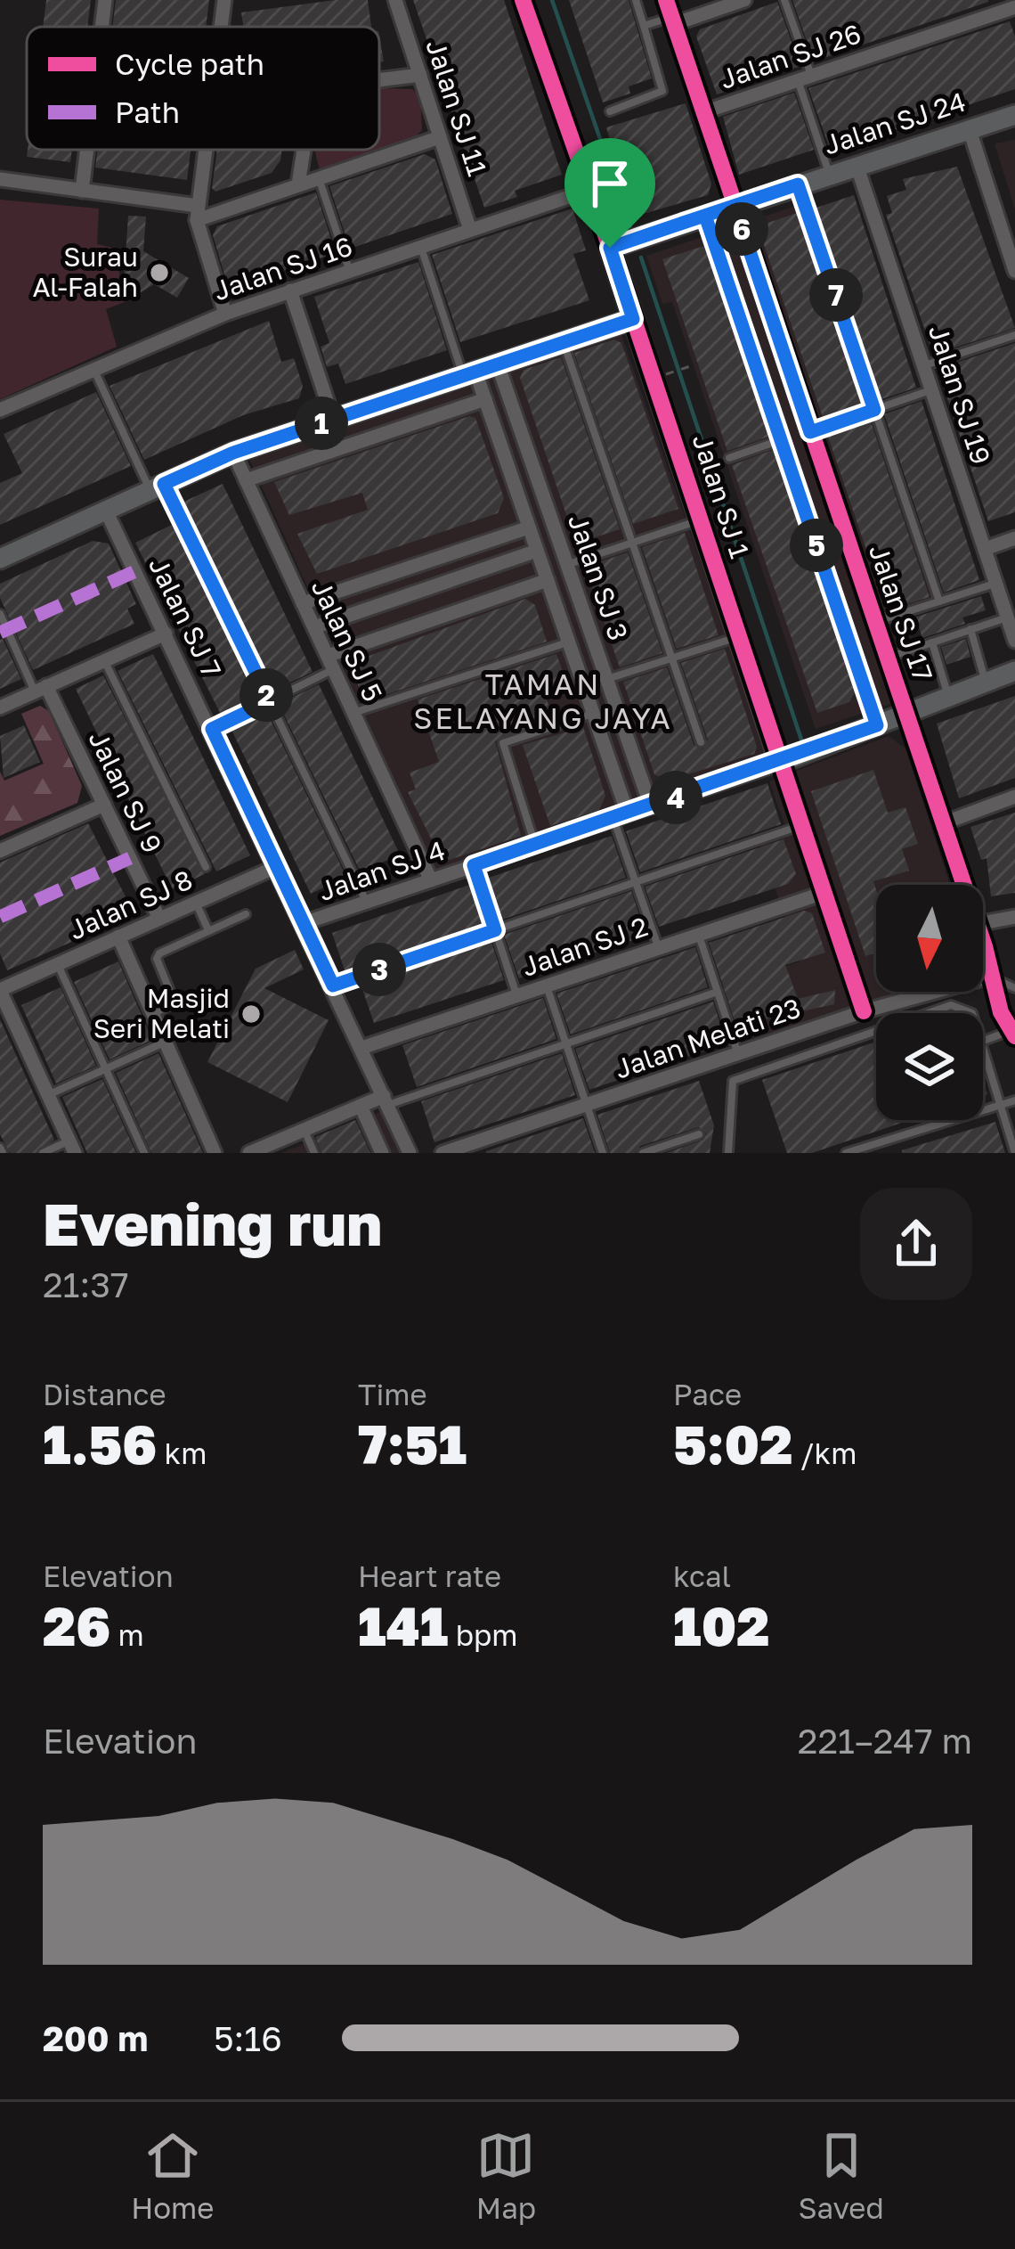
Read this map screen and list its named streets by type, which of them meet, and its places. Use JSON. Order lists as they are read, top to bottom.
{
  "streets": {
    "street": [
      "Jalan SJ 26",
      "Jalan SJ 11",
      "Jalan SJ 24",
      "Jalan SJ 16",
      "Jalan SJ 19",
      "Jalan SJ 1",
      "Jalan SJ 3",
      "Jalan SJ 17",
      "Jalan SJ 7",
      "Jalan SJ 5",
      "Jalan SJ 9",
      "Jalan SJ 4",
      "Jalan SJ 8",
      "Jalan SJ 2",
      "Jalan Melati 23"
    ]
  },
  "crossings": [
    ["Jalan SJ 26", "Jalan SJ 17"],
    ["Jalan SJ 11", "Jalan SJ 16"],
    ["Jalan SJ 24", "Jalan SJ 19"],
    ["Jalan SJ 24", "Jalan SJ 1"],
    ["Jalan SJ 24", "Jalan SJ 17"],
    ["Jalan SJ 16", "Jalan SJ 1"],
    ["Jalan SJ 1", "Jalan SJ 4"],
    ["Jalan SJ 1", "Jalan SJ 2"],
    ["Jalan SJ 1", "Jalan Melati 23"],
    ["Jalan SJ 3", "Jalan SJ 4"],
    ["Jalan SJ 17", "Jalan Melati 23"],
    ["Jalan SJ 7", "Jalan SJ 4"],
    ["Jalan SJ 7", "Jalan SJ 8"],
    ["Jalan SJ 7", "Jalan SJ 2"],
    ["Jalan SJ 5", "Jalan SJ 4"],
    ["Jalan SJ 9", "Jalan SJ 8"]
  ],
  "districts": ["TAMAN SELAYANG JAYA"],
  "places": ["Surau Al-Falah", "Masjid Seri Melati"],
  "legend": ["Cycle path", "Path"],
  "north": "bottom",
  "page": {
    "pins": [
      "6",
      "7",
      "1",
      "5",
      "2",
      "4",
      "3"
    ],
    "heading": ["Evening run", "21:37"],
    "stats": [
      ["Distance", "1.56 km"],
      ["Time", "7:51"],
      ["Pace", "5:02 /km"],
      ["Elevation", "26 m"],
      ["Heart rate", "141 bpm"],
      ["kcal", "102"]
    ],
    "chart": ["Elevation", "221–247 m"],
    "list": [
      {
        "name": "200 m",
        "note": "5:16"
      }
    ],
    "tabs": ["Home", "Map", "Saved"]
  }
}
